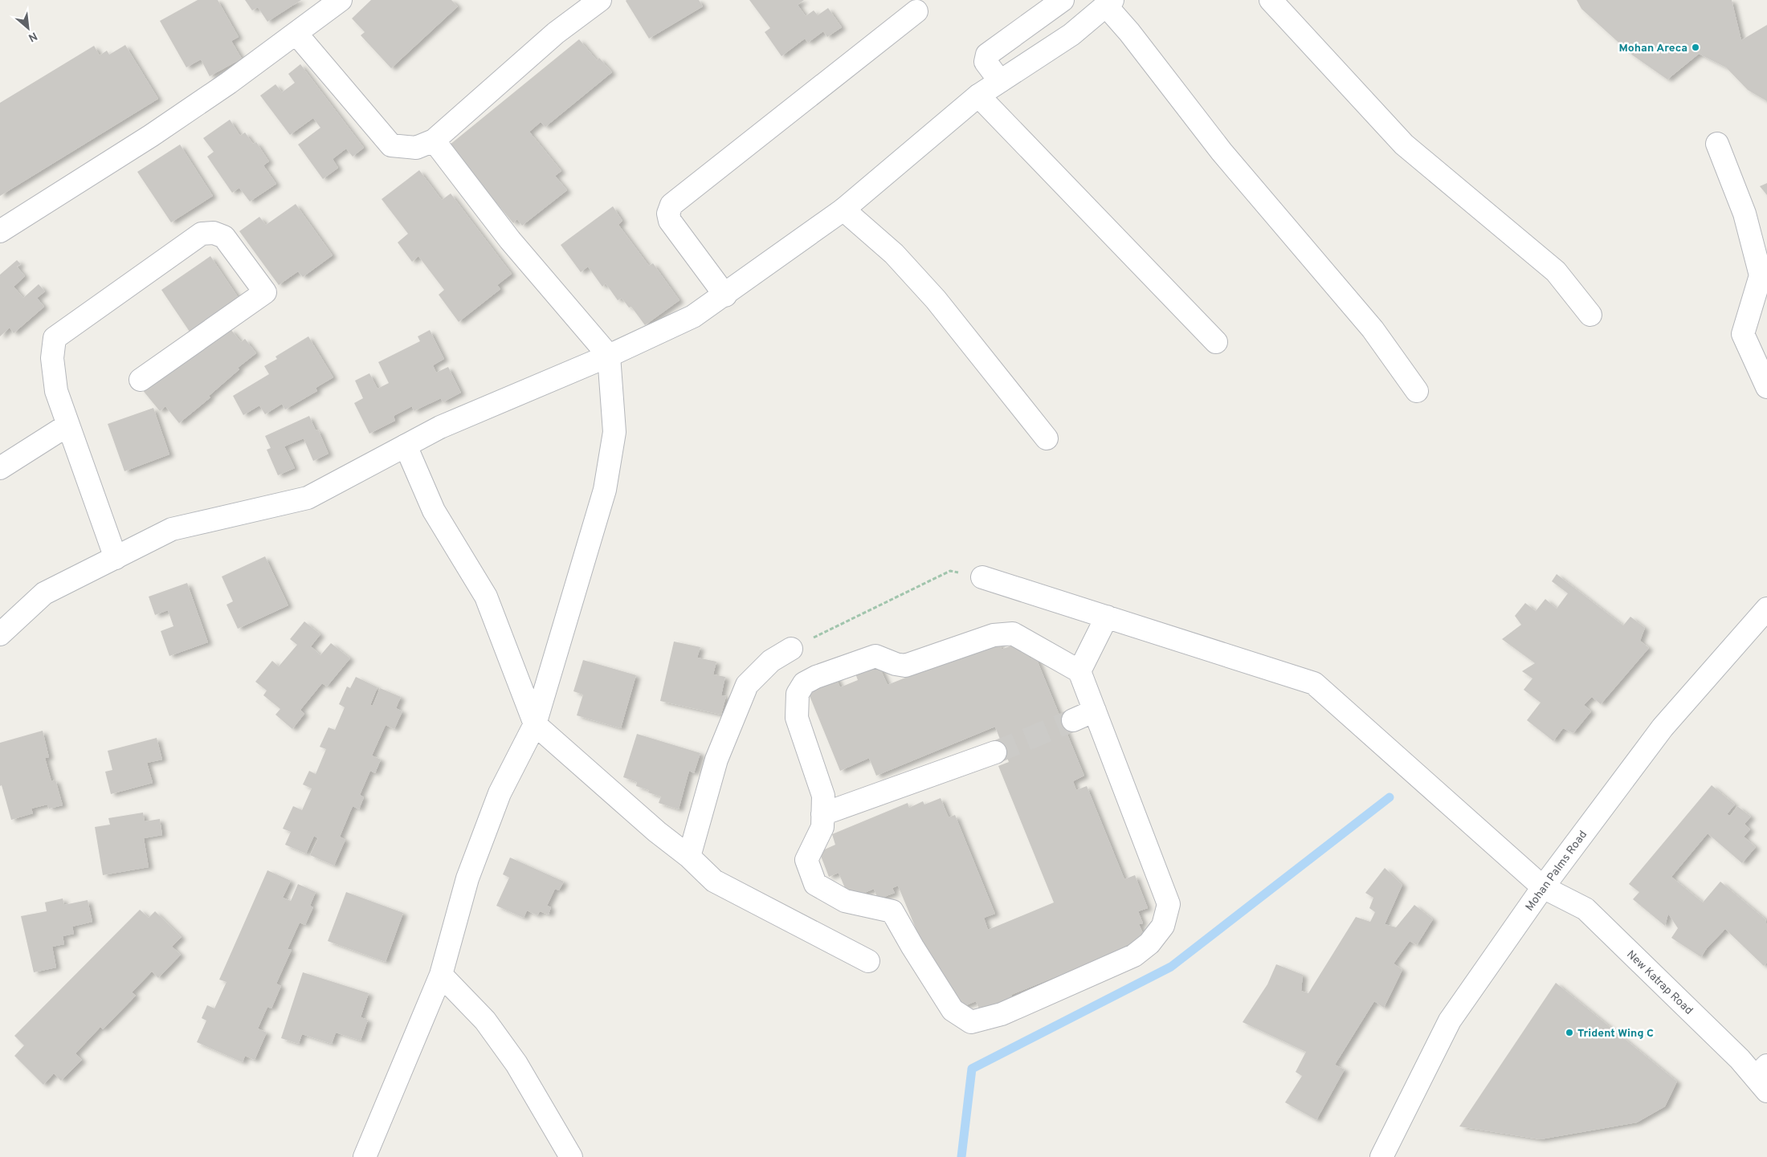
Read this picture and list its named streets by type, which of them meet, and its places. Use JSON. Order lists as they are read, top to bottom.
{
  "streets": {
    "street": ["Mohan Palms Road", "New Katrap Road"]
  },
  "crossings": [
    ["Mohan Palms Road", "New Katrap Road"]
  ],
  "places": ["Mohan Areca", "Trident Wing C"],
  "north": "bottom right"
}
